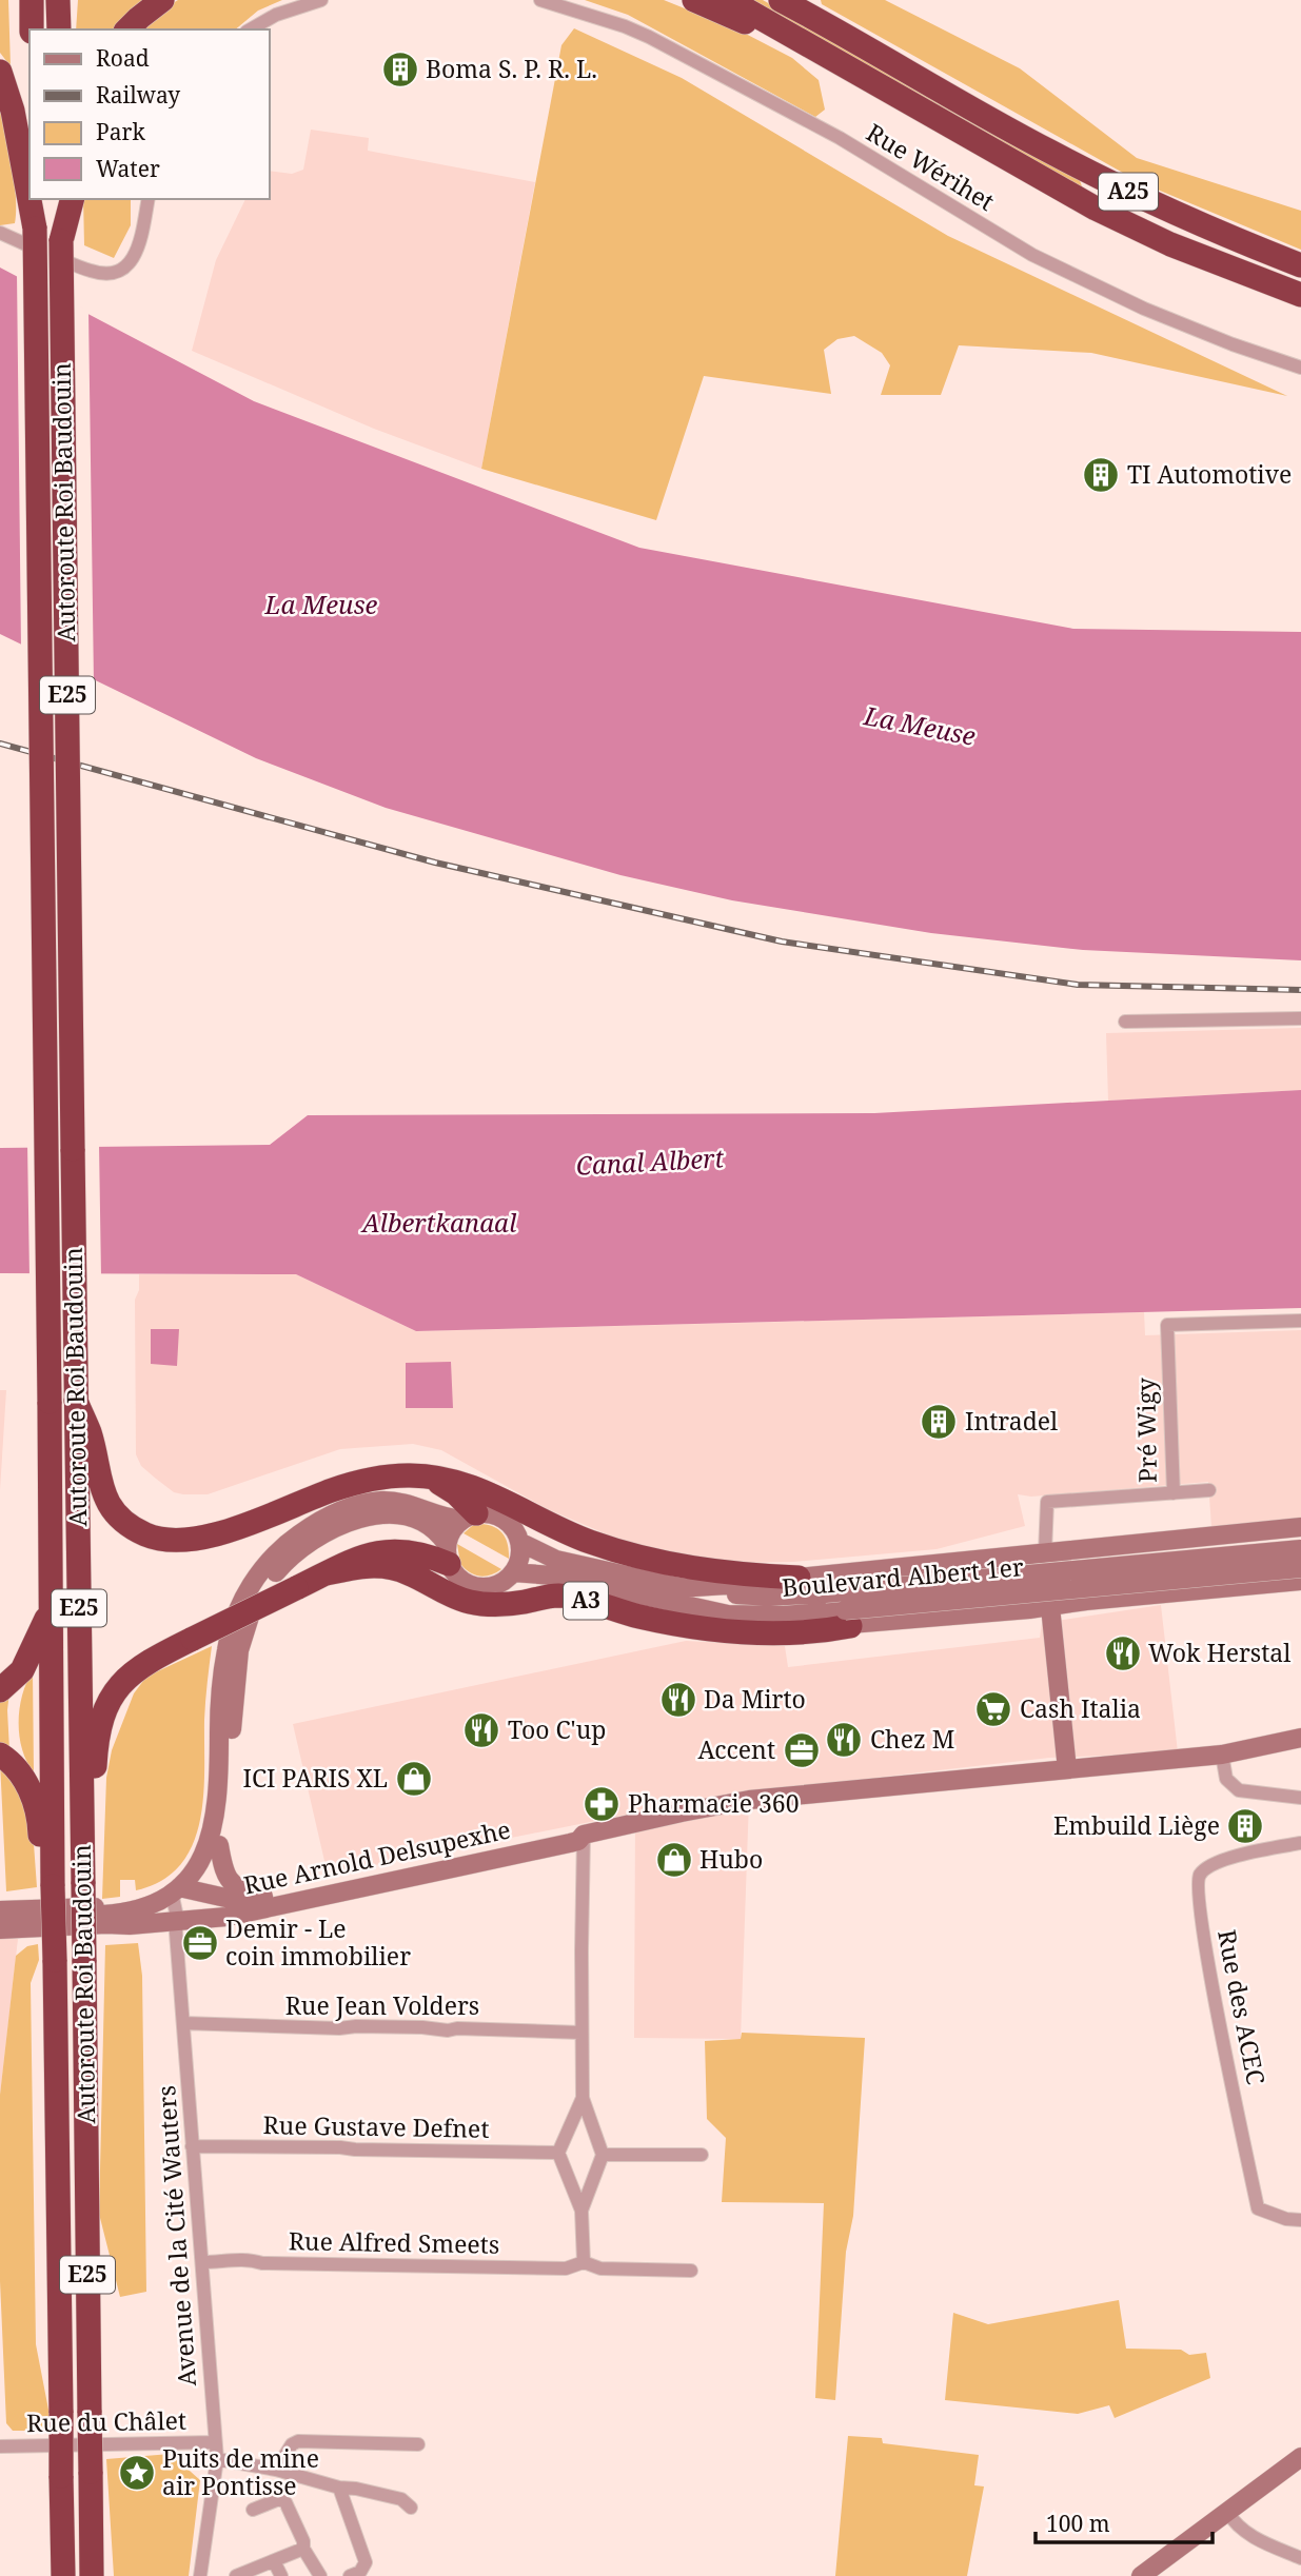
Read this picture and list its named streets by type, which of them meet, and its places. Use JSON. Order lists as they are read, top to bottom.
{
  "streets": {
    "highway": [
      "A25",
      "Autoroute Roi Baudouin",
      "E25",
      "A3"
    ],
    "main road": ["Boulevard Albert 1er", "Rue Arnold Delsupexhe"],
    "street": [
      "Rue Wérihet",
      "Pré Wigy",
      "Rue Jean Volders",
      "Rue des ACEC",
      "Rue Gustave Defnet",
      "Avenue de la Cité Wauters",
      "Rue Alfred Smeets",
      "Rue du Châlet"
    ]
  },
  "crossings": [
    ["Autoroute Roi Baudouin", "A3"],
    ["Boulevard Albert 1er", "A3"],
    ["Boulevard Albert 1er", "Rue Arnold Delsupexhe"],
    ["Boulevard Albert 1er", "Avenue de la Cité Wauters"],
    ["Rue Arnold Delsupexhe", "Avenue de la Cité Wauters"],
    ["Rue Jean Volders", "Avenue de la Cité Wauters"],
    ["Rue Gustave Defnet", "Avenue de la Cité Wauters"],
    ["Avenue de la Cité Wauters", "Rue Alfred Smeets"],
    ["Avenue de la Cité Wauters", "Rue du Châlet"]
  ],
  "water": ["La Meuse", "Canal Albert", "Albertkanaal"],
  "places": {
    "building": [
      "Boma S. P. R. L.",
      "TI Automotive",
      "Intradel",
      "Embuild Liège"
    ],
    "restaurant": [
      "Wok Herstal",
      "Da Mirto",
      "Too C'up",
      "Chez M"
    ],
    "supermarket": ["Cash Italia"],
    "office": ["Accent", "Demir - Le coin immobilier"],
    "shop": ["ICI PARIS XL", "Hubo"],
    "pharmacy": ["Pharmacie 360"],
    "place": ["Puits de mine air Pontisse"]
  },
  "legend": [
    "Road",
    "Railway",
    "Park",
    "Water"
  ],
  "scale_bar": "100 m"
}
